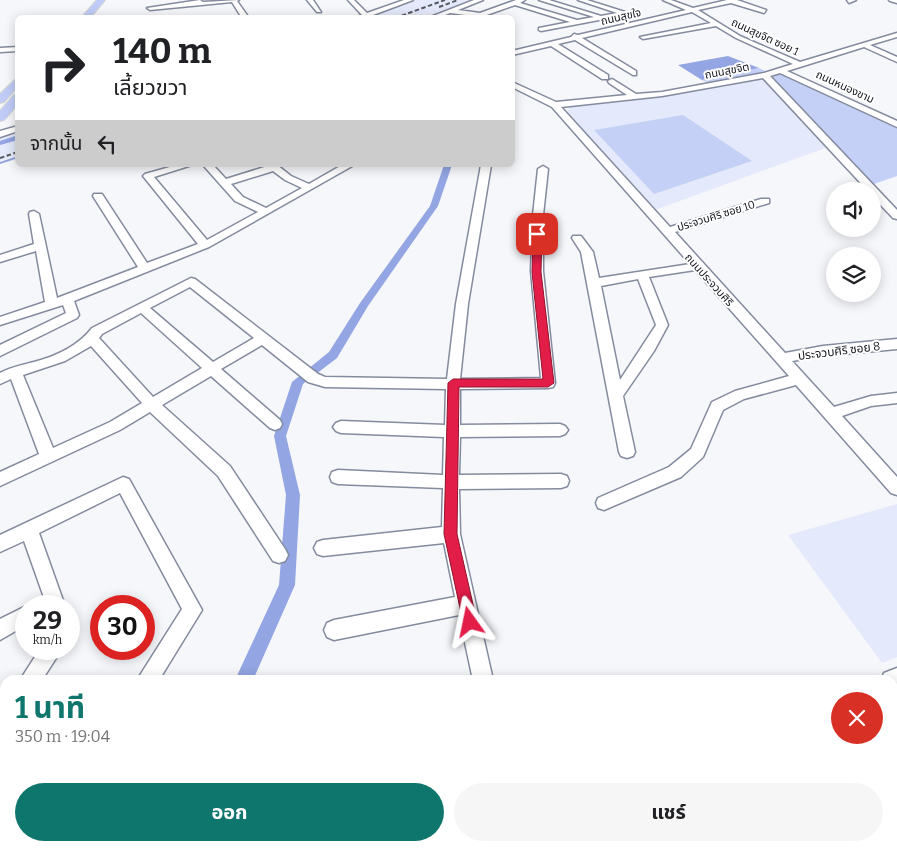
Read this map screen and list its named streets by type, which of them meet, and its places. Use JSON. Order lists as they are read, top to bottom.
{
  "streets": {
    "street": [
      "ถนนสุขใจ",
      "ถนนสุขจิต ซอย 1",
      "ถนนสุขจิต",
      "ถนนหนองขาม",
      "ประจวบศิริ ซอย 10",
      "ถนนประจวบศิริ",
      "ประจวบศิริ ซอย 8"
    ]
  },
  "crossings": [
    ["ถนนสุขใจ", "ถนนสุขจิต ซอย 1"],
    ["ถนนสุขจิต ซอย 1", "ถนนสุขจิต"],
    ["ถนนสุขจิต", "ถนนหนองขาม"],
    ["ถนนสุขจิต", "ถนนประจวบศิริ"],
    ["ประจวบศิริ ซอย 10", "ถนนประจวบศิริ"],
    ["ถนนประจวบศิริ", "ประจวบศิริ ซอย 8"]
  ],
  "page": {
    "turn": ["140 m", "เลี้ยวขวา"],
    "then": "จากนั้น",
    "speed": "29 km/h",
    "limit": "30",
    "heading": ["1 นาที", "350 m · 19:04"],
    "buttons": ["ออก", "แชร์"]
  }
}
